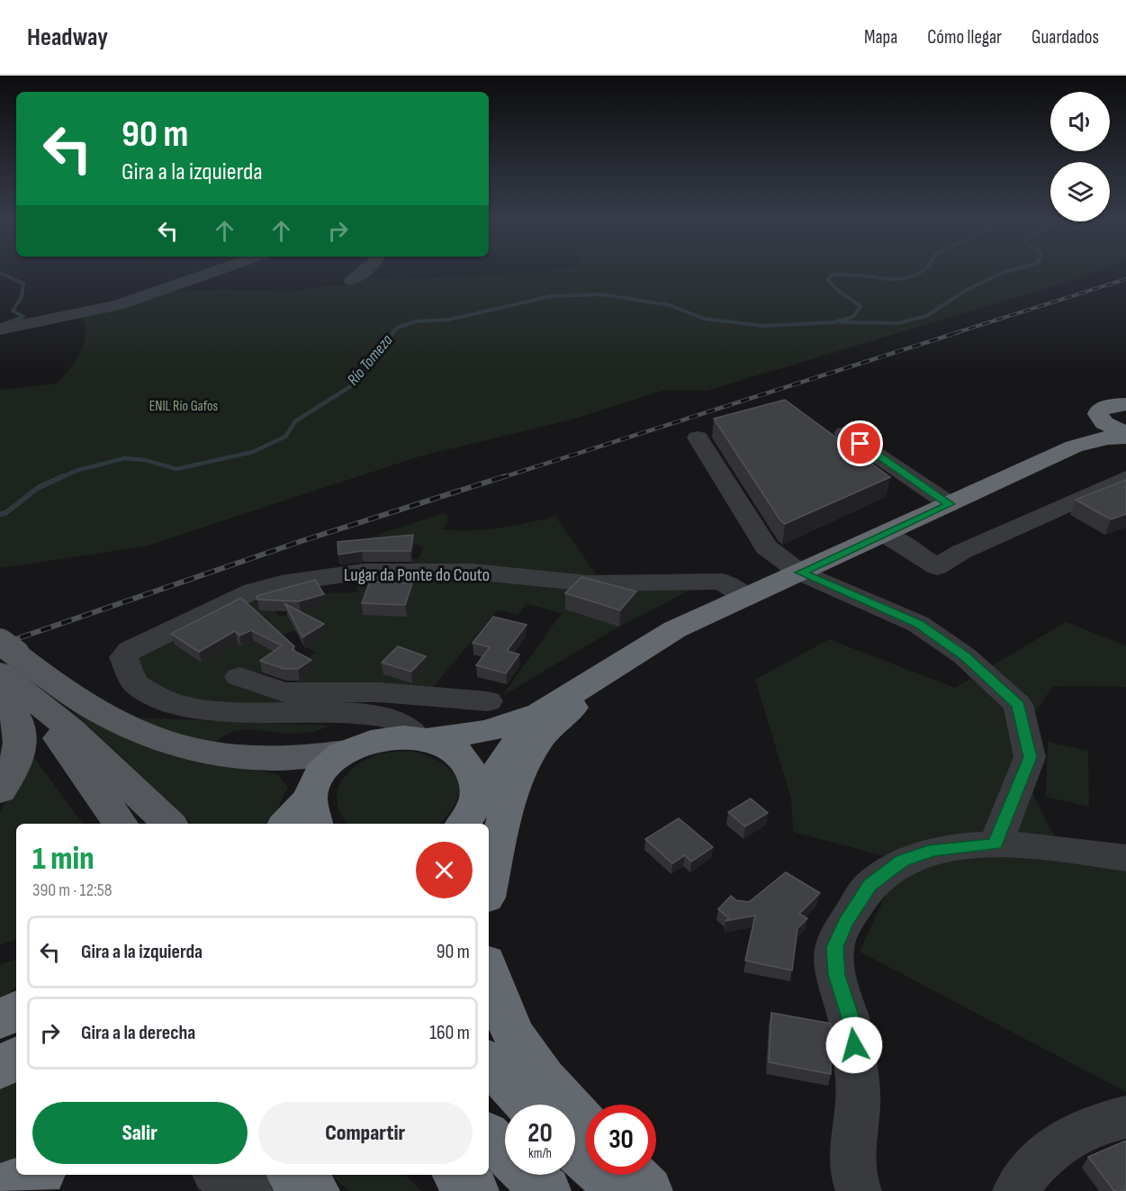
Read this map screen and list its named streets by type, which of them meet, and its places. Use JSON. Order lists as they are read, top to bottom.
{
  "streets": {
    "street": ["Lugar da Ponte do Couto"]
  },
  "water": ["Río Tomeza"],
  "parks": ["ENIL Río Gafos"],
  "page": {
    "header": "Headway",
    "nav": ["Mapa", "Cómo llegar", "Guardados"],
    "turn": ["90 m", "Gira a la izquierda"],
    "heading": ["1 min", "390 m · 12:58"],
    "list": [
      {
        "name": "Gira a la izquierda",
        "value": "90 m"
      },
      {
        "name": "Gira a la derecha",
        "value": "160 m"
      }
    ],
    "buttons": ["Salir", "Compartir"],
    "speed": "20 km/h",
    "limit": "30"
  }
}
